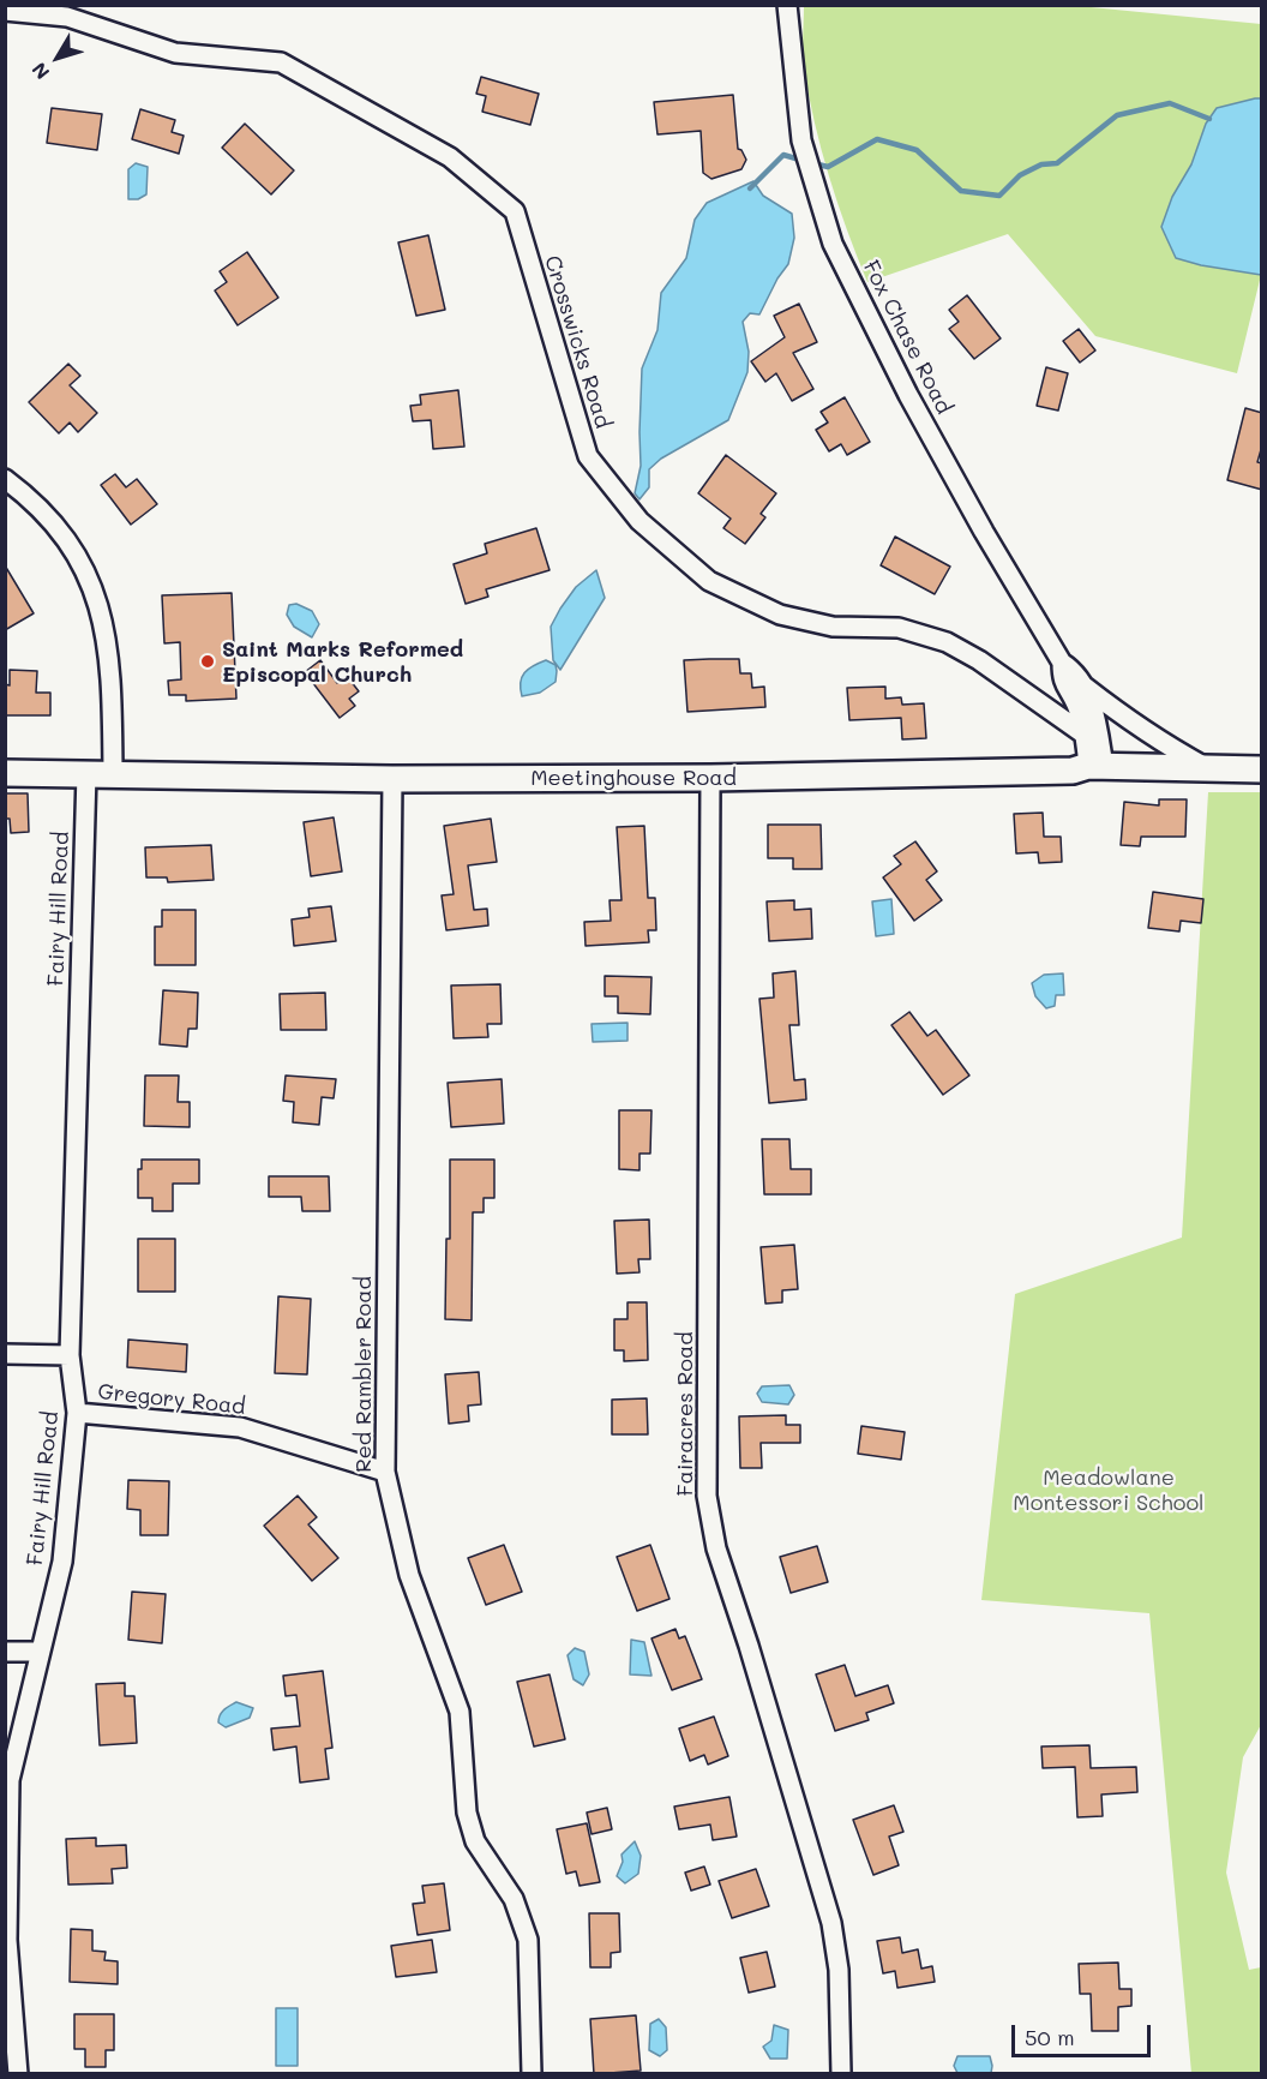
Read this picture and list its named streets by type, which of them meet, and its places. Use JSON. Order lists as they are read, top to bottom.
{
  "streets": {
    "street": [
      "Fox Chase Road",
      "Crosswicks Road",
      "Meetinghouse Road",
      "Fairy Hill Road",
      "Red Rambler Road",
      "Gregory Road",
      "Fairacres Road"
    ]
  },
  "crossings": [
    ["Fox Chase Road", "Crosswicks Road"],
    ["Fox Chase Road", "Meetinghouse Road"],
    ["Meetinghouse Road", "Fairy Hill Road"],
    ["Meetinghouse Road", "Red Rambler Road"],
    ["Meetinghouse Road", "Fairacres Road"],
    ["Fairy Hill Road", "Gregory Road"],
    ["Red Rambler Road", "Gregory Road"]
  ],
  "parks": ["Meadowlane Montessori School"],
  "places": ["Saint Marks Reformed Episcopal Church"],
  "scale_bar": "50 m",
  "north": "bottom left"
}
